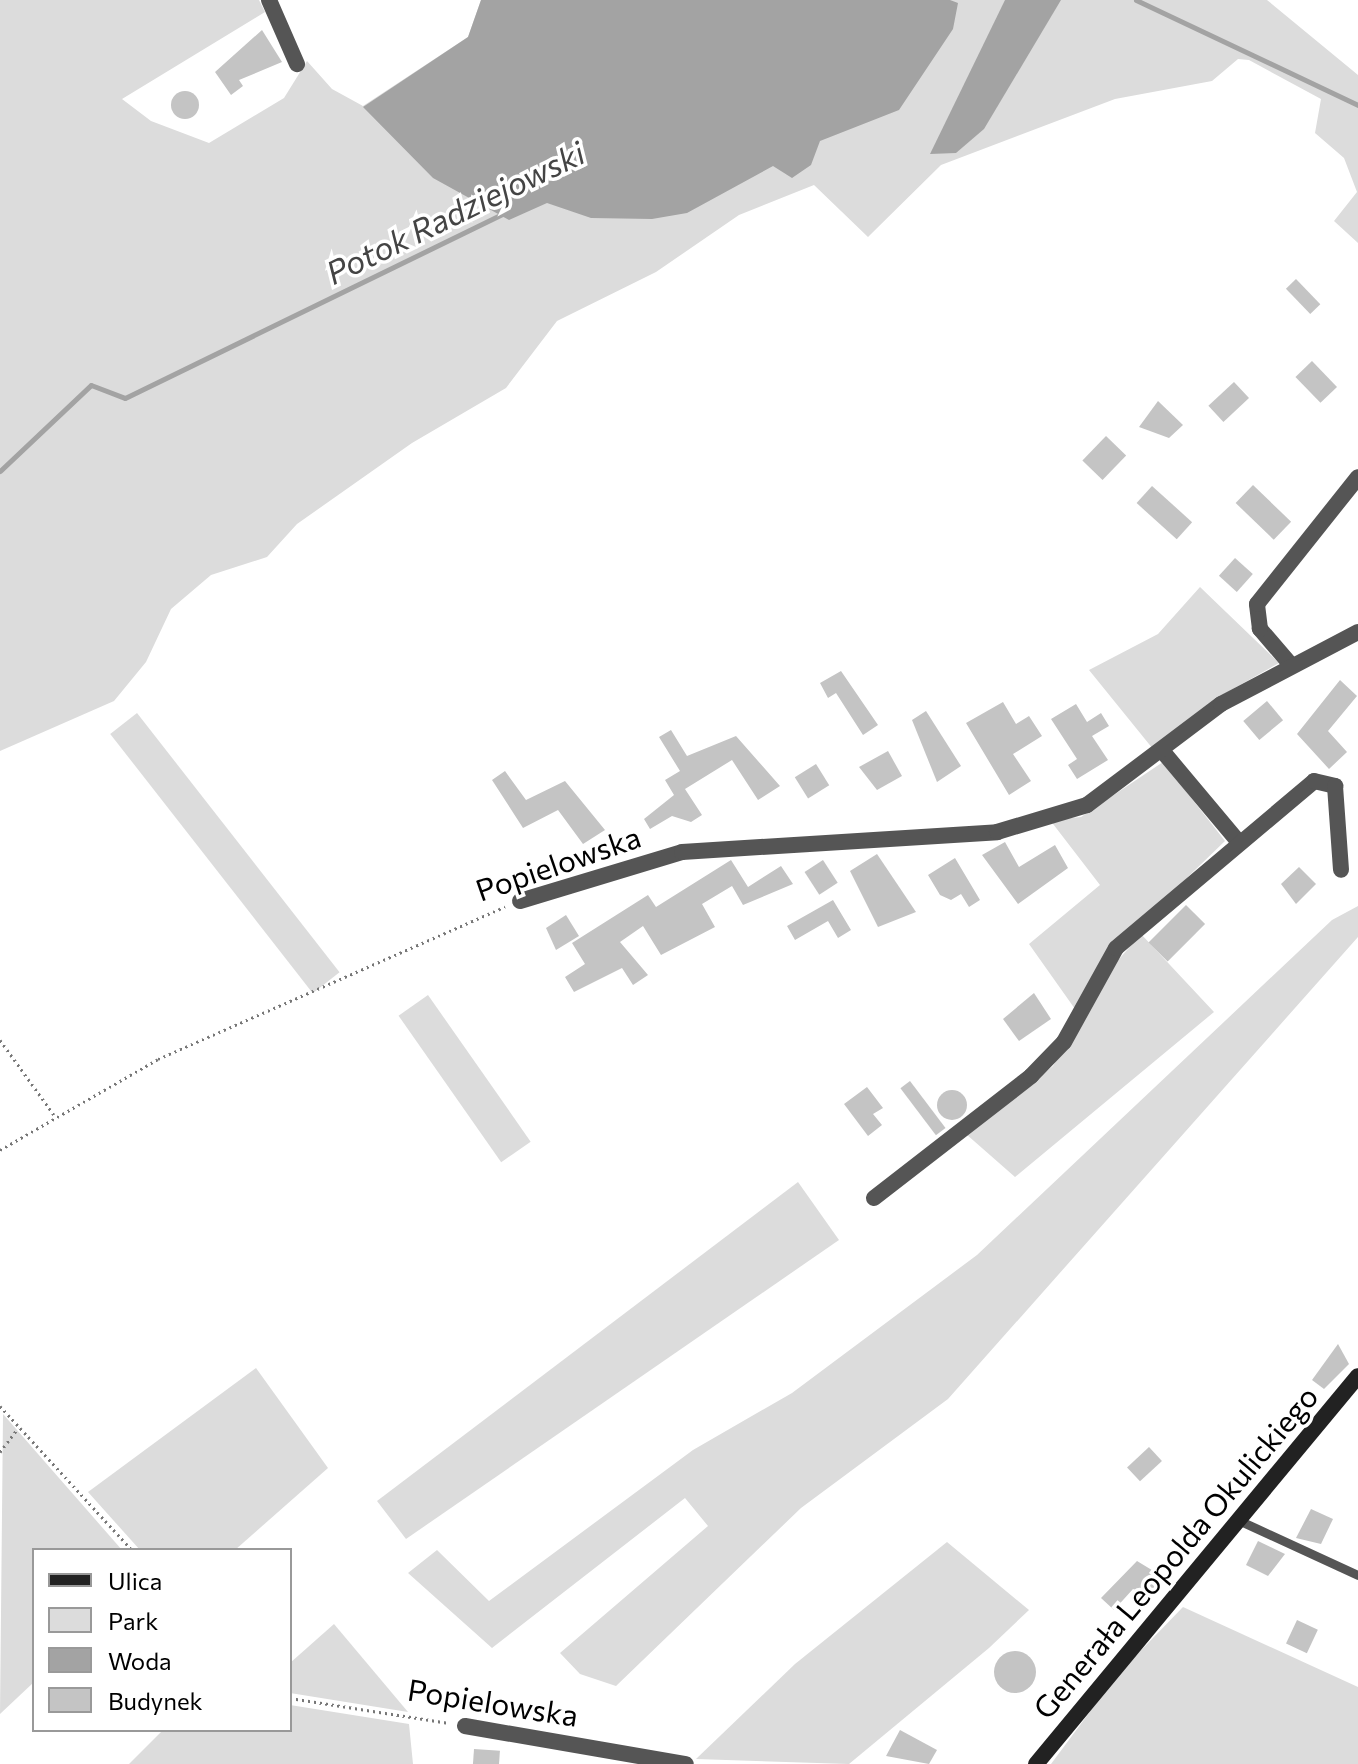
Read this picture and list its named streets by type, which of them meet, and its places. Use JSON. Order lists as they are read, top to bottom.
{
  "streets": {
    "street": ["Popielowska", "Generała Leopolda Okulickiego"]
  },
  "water": ["Potok Radziejowski"],
  "legend": [
    "Ulica",
    "Park",
    "Woda",
    "Budynek"
  ]
}
